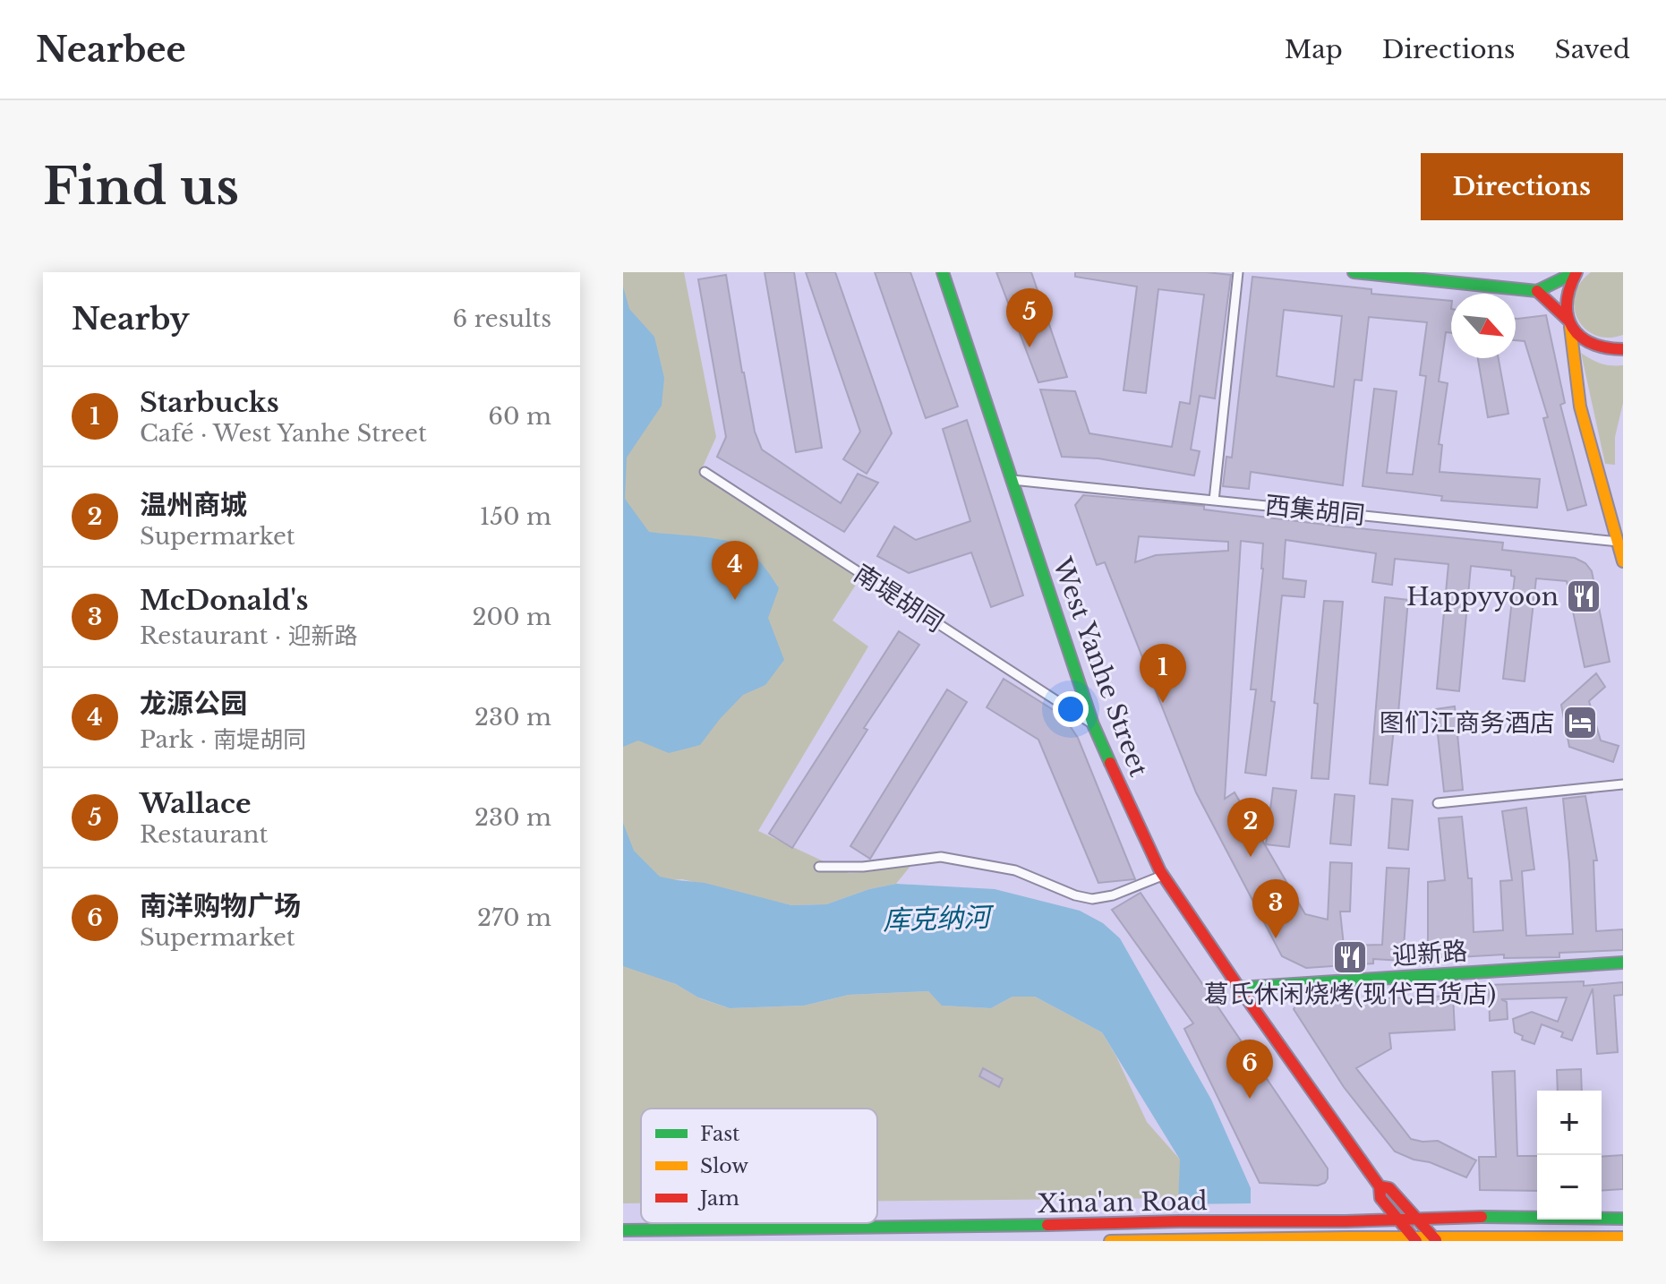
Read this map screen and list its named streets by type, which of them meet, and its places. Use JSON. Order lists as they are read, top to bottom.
{
  "streets": {
    "main road": ["West Yanhe Street", "迎新路", "Xina'an Road"],
    "street": ["西集胡同", "南堤胡同"]
  },
  "crossings": [
    ["西集胡同", "West Yanhe Street"],
    ["南堤胡同", "West Yanhe Street"],
    ["West Yanhe Street", "迎新路"],
    ["West Yanhe Street", "Xina'an Road"]
  ],
  "water": ["库克纳河"],
  "places": {
    "restaurant": ["Happyyoon", "葛氏休闲烧烤(现代百货店)"],
    "hotel": ["图们江商务酒店"]
  },
  "legend": ["Fast", "Slow", "Jam"],
  "north": "bottom right",
  "page": {
    "header": "Nearbee",
    "nav": ["Map", "Directions", "Saved"],
    "buttons": "Directions",
    "title": "Find us",
    "heading": ["Nearby", "6 results"],
    "pins": [
      "5",
      "4",
      "1",
      "2",
      "3",
      "6"
    ],
    "list": [
      {
        "mark": "1",
        "name": "Starbucks",
        "note": "Café · West Yanhe Street",
        "value": "60 m"
      },
      {
        "mark": "2",
        "name": "温州商城",
        "note": "Supermarket",
        "value": "150 m"
      },
      {
        "mark": "3",
        "name": "McDonald's",
        "note": "Restaurant · 迎新路",
        "value": "200 m"
      },
      {
        "mark": "4",
        "name": "龙源公园",
        "note": "Park · 南堤胡同",
        "value": "230 m"
      },
      {
        "mark": "5",
        "name": "Wallace",
        "note": "Restaurant",
        "value": "230 m"
      },
      {
        "mark": "6",
        "name": "南洋购物广场",
        "note": "Supermarket",
        "value": "270 m"
      }
    ],
    "map_buttons": ["+", "−"]
  }
}
